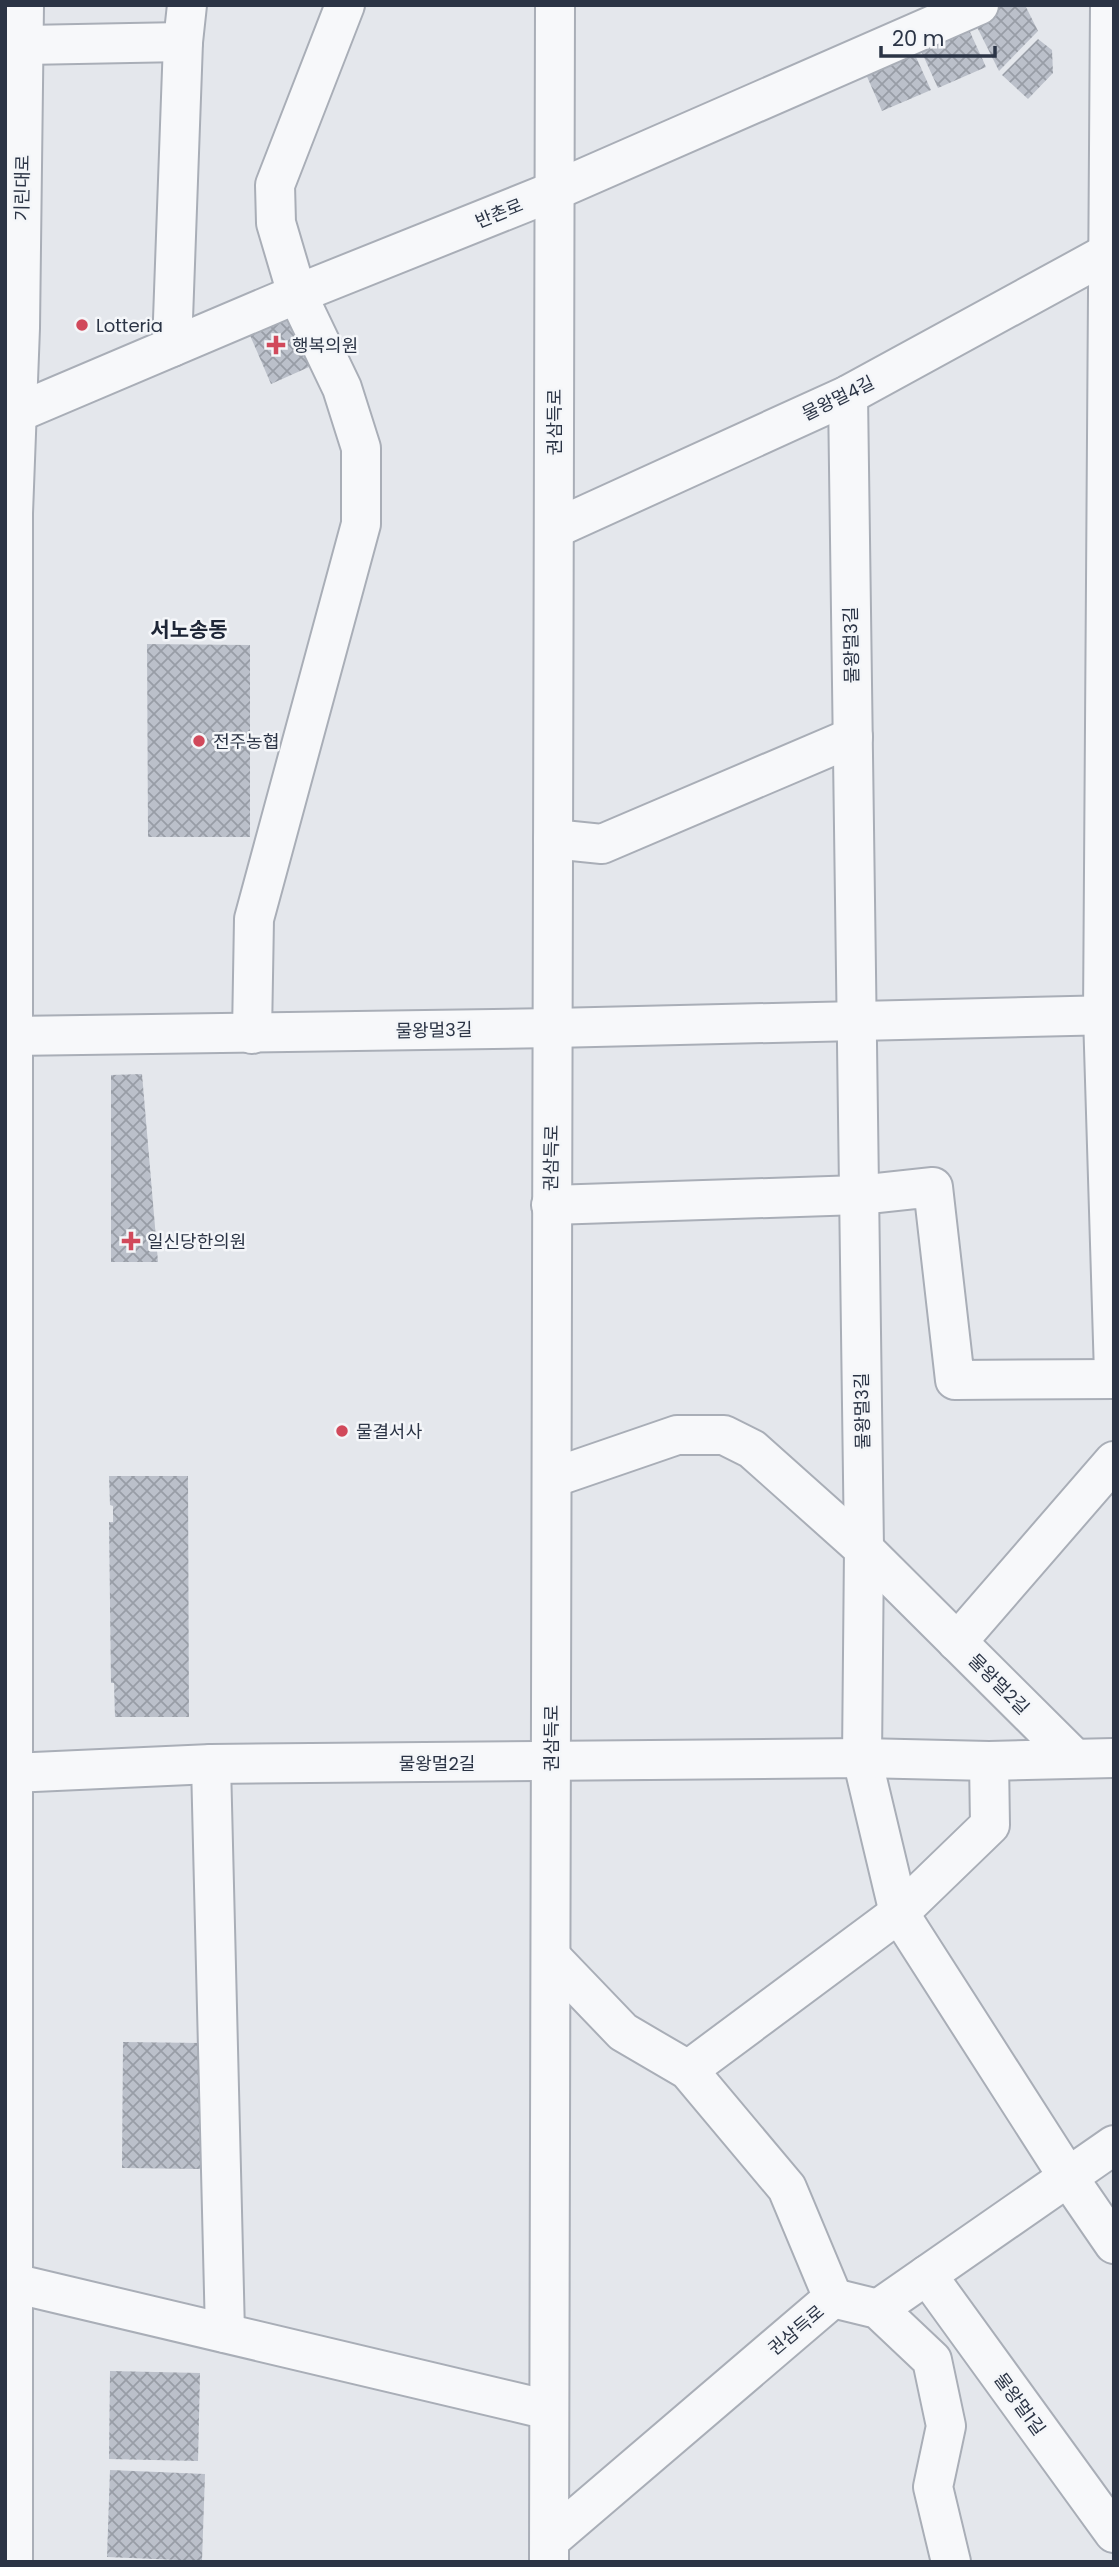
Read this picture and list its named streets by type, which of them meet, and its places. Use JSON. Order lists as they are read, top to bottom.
{
  "streets": {
    "street": [
      "기린대로",
      "반촌로",
      "물왕멀4길",
      "권삼득로",
      "물왕멀3길",
      "물왕멀2길",
      "물왕멀1길"
    ]
  },
  "crossings": [
    ["기린대로", "반촌로"],
    ["기린대로", "물왕멀3길"],
    ["기린대로", "물왕멀2길"],
    ["반촌로", "권삼득로"],
    ["물왕멀4길", "권삼득로"],
    ["물왕멀4길", "물왕멀3길"],
    ["권삼득로", "물왕멀3길"],
    ["권삼득로", "물왕멀2길"],
    ["물왕멀3길", "물왕멀2길"]
  ],
  "districts": ["서노송동"],
  "places": {
    "other": ["Lotteria", "전주농협", "물결서사"],
    "health": ["행복의원", "일신당한의원"]
  },
  "scale_bar": "20 m"
}
